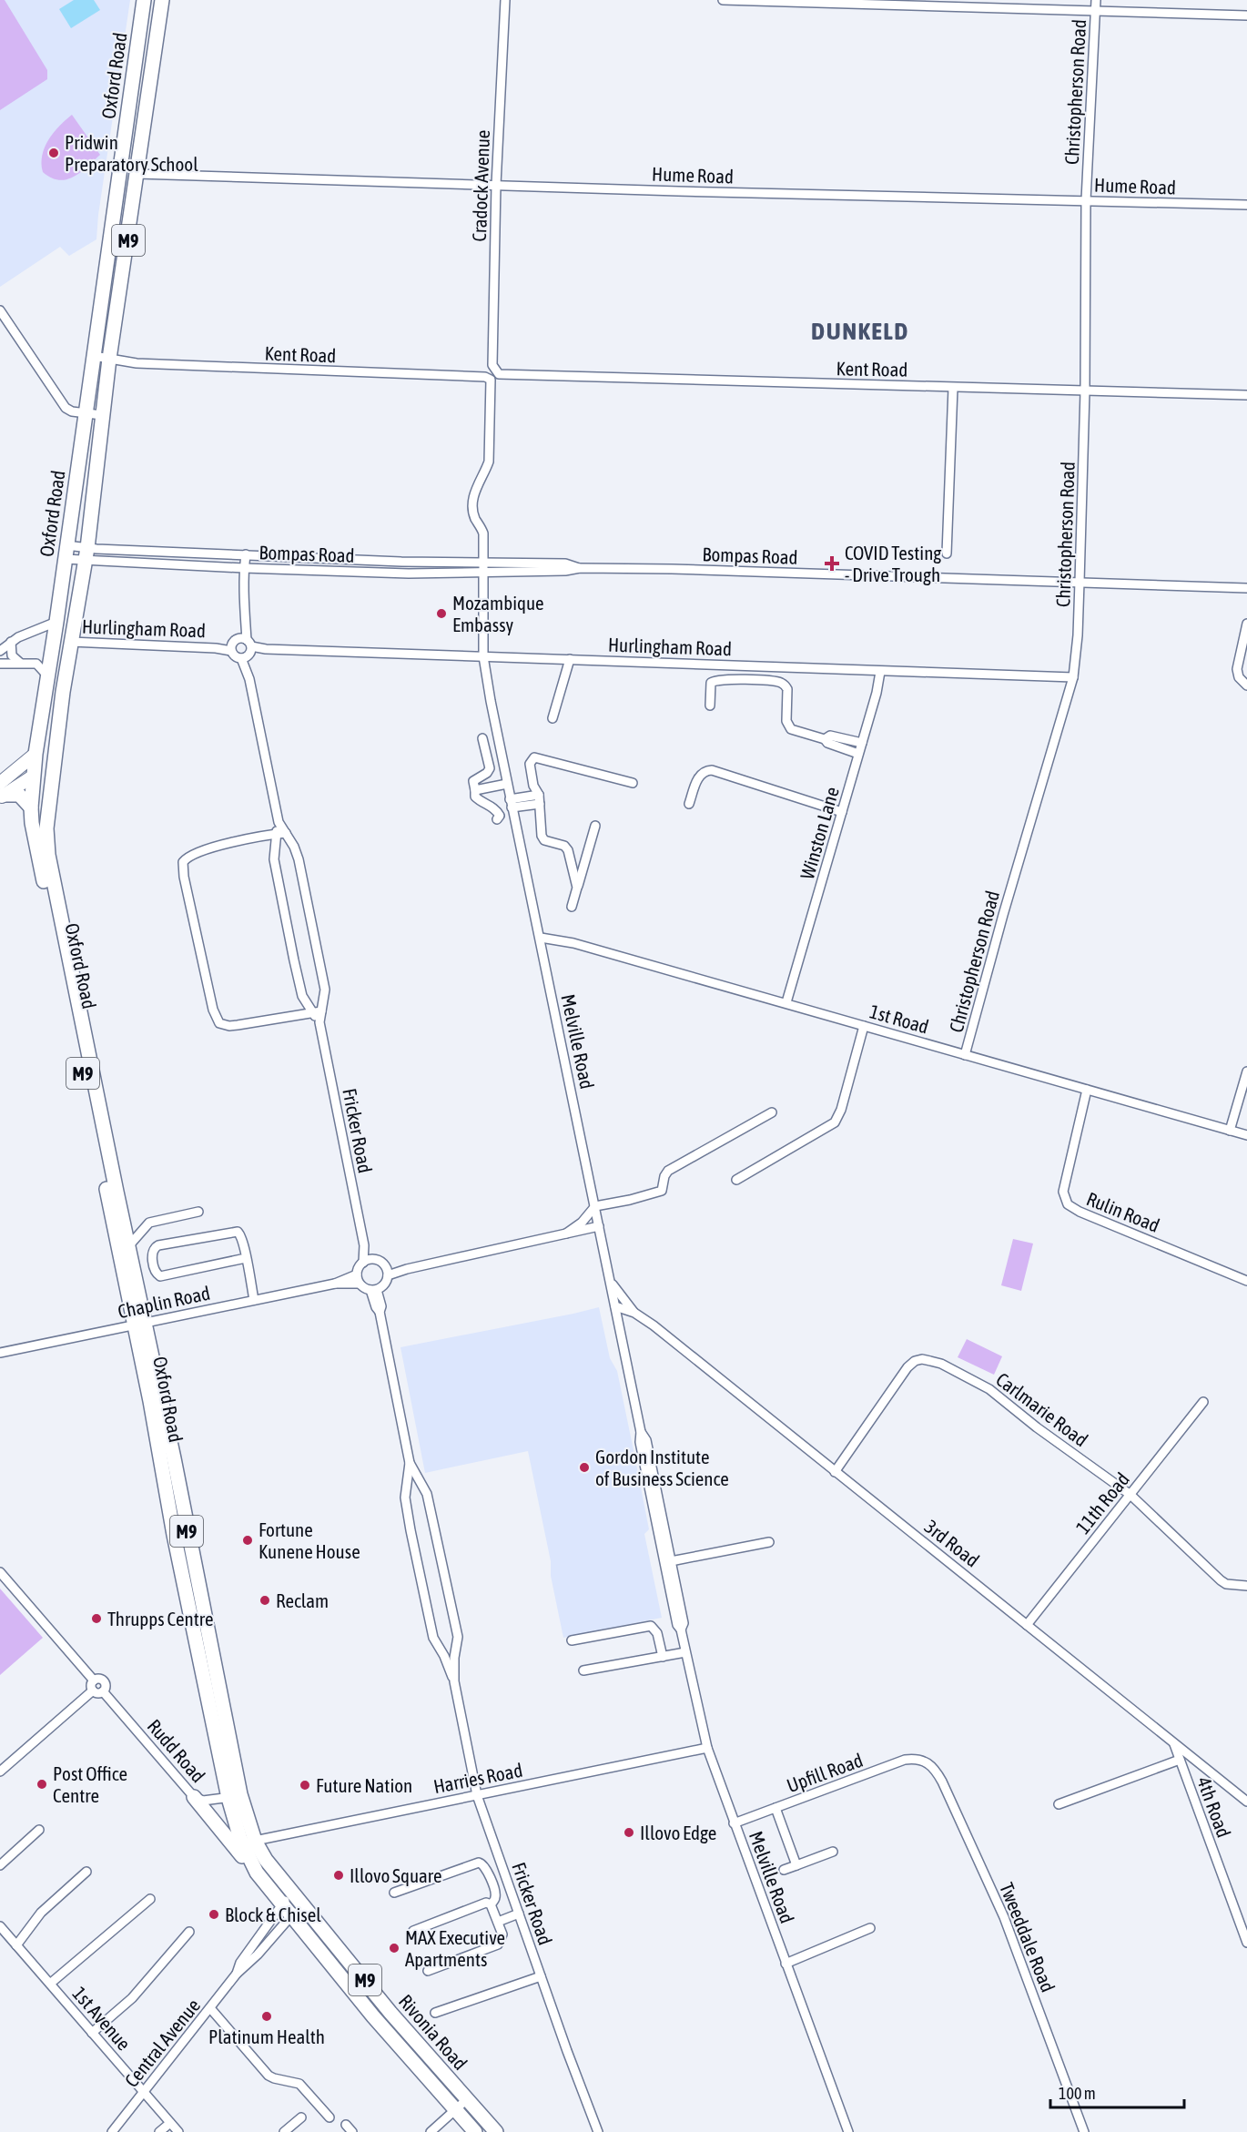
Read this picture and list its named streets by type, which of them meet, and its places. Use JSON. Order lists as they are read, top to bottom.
{
  "streets": {
    "main road": ["Oxford Road", "M9", "Rivonia Road"],
    "street": [
      "Christopherson Road",
      "Hume Road",
      "Cradock Avenue",
      "Kent Road",
      "Bompas Road",
      "Hurlingham Road",
      "Winston Lane",
      "1st Road",
      "Melville Road",
      "Fricker Road",
      "Rulin Road",
      "Chaplin Road",
      "Carlmarie Road",
      "11th Road",
      "3rd Road",
      "Rudd Road",
      "Upfill Road",
      "Harries Road",
      "4th Road",
      "Tweeddale Road",
      "1st Avenue",
      "Central Avenue"
    ]
  },
  "crossings": [
    ["Oxford Road", "Hume Road"],
    ["Oxford Road", "Kent Road"],
    ["Oxford Road", "Bompas Road"],
    ["Oxford Road", "Hurlingham Road"],
    ["Oxford Road", "Chaplin Road"],
    ["Oxford Road", "Rudd Road"],
    ["Oxford Road", "Harries Road"],
    ["Oxford Road", "Rivonia Road"],
    ["Oxford Road", "Central Avenue"],
    ["Christopherson Road", "Hume Road"],
    ["Christopherson Road", "Kent Road"],
    ["Christopherson Road", "Bompas Road"],
    ["Christopherson Road", "Hurlingham Road"],
    ["Christopherson Road", "1st Road"],
    ["Hume Road", "Cradock Avenue"],
    ["Cradock Avenue", "Kent Road"],
    ["Cradock Avenue", "Bompas Road"],
    ["Cradock Avenue", "Hurlingham Road"],
    ["Cradock Avenue", "Melville Road"],
    ["Bompas Road", "Fricker Road"],
    ["Hurlingham Road", "Winston Lane"],
    ["Hurlingham Road", "Melville Road"],
    ["Hurlingham Road", "Fricker Road"],
    ["Winston Lane", "1st Road"],
    ["1st Road", "Melville Road"],
    ["1st Road", "Rulin Road"],
    ["Melville Road", "3rd Road"],
    ["Melville Road", "Upfill Road"],
    ["Melville Road", "Harries Road"],
    ["Fricker Road", "Chaplin Road"],
    ["Fricker Road", "Harries Road"],
    ["Carlmarie Road", "11th Road"],
    ["Carlmarie Road", "3rd Road"],
    ["11th Road", "3rd Road"],
    ["3rd Road", "4th Road"],
    ["Upfill Road", "Tweeddale Road"],
    ["1st Avenue", "Central Avenue"],
    ["Rivonia Road", "Central Avenue"]
  ],
  "districts": ["DUNKELD"],
  "places": {
    "other": [
      "Pridwin Preparatory School",
      "Mozambique Embassy",
      "Gordon Institute of Business Science",
      "Fortune Kunene House",
      "Reclam",
      "Thrupps Centre",
      "Post Office Centre",
      "Future Nation",
      "Illovo Edge",
      "Illovo Square",
      "Block & Chisel",
      "MAX Executive Apartments",
      "Platinum Health"
    ],
    "health": ["COVID Testing - Drive Trough"]
  },
  "scale_bar": "100 m"
}
